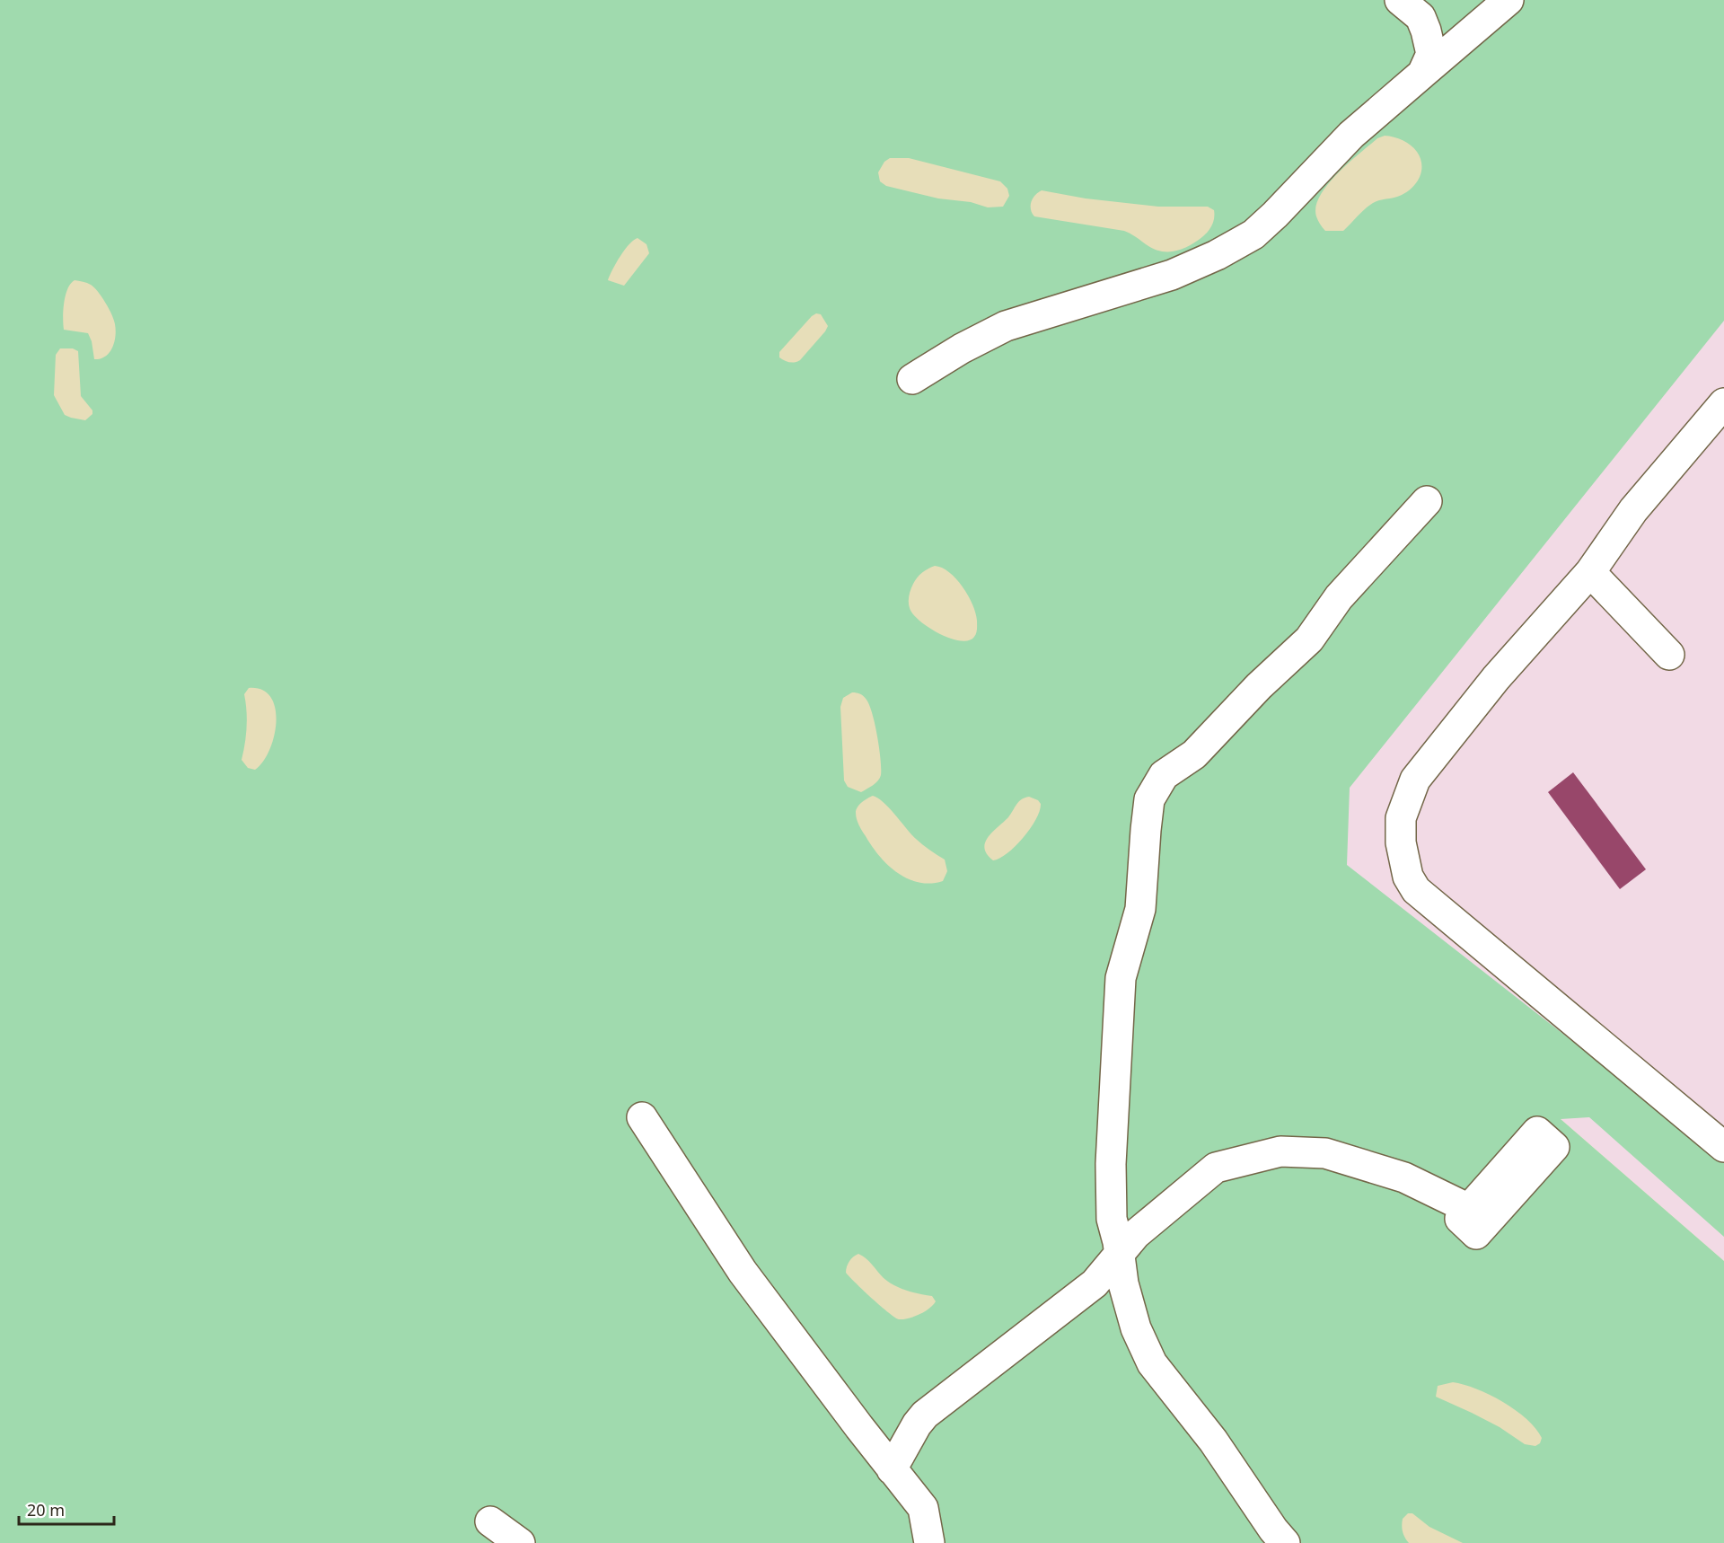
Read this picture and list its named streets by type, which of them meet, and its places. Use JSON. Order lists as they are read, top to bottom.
{
  "scale_bar": "20 m"
}
